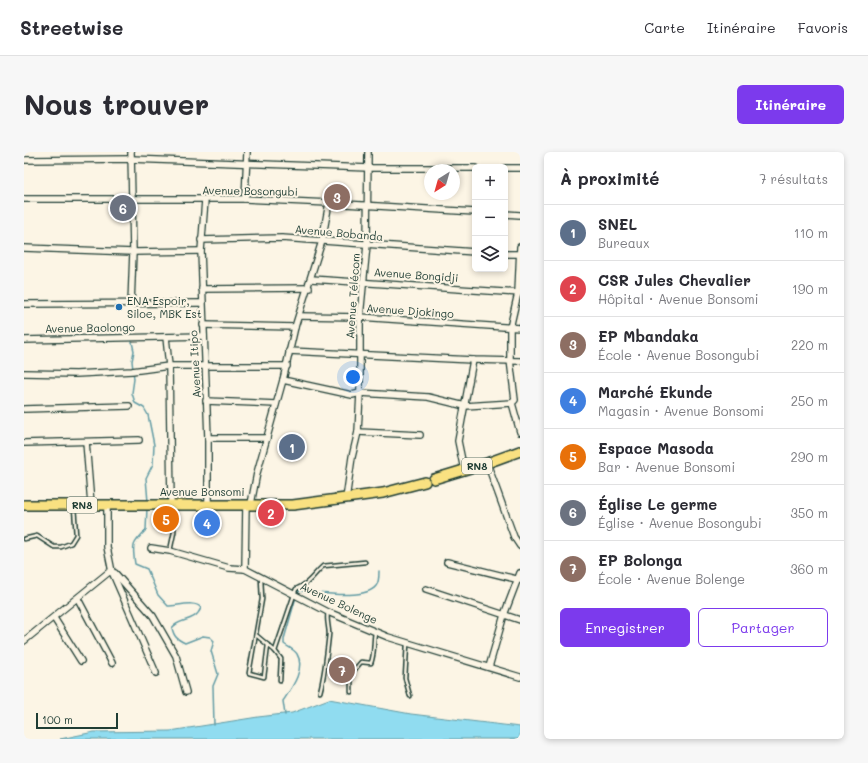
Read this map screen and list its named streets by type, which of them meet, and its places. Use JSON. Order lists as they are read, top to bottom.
{
  "streets": {
    "main road": ["RN8", "Avenue Bonsomi"],
    "street": [
      "Avenue Bosongubi",
      "Avenue Bobanda",
      "Avenue Bongidji",
      "Avenue Télécom",
      "Avenue Djokingo",
      "Avenue Baolongo",
      "Avenue Itipo",
      "Avenue Bolenge"
    ]
  },
  "crossings": [
    ["Avenue Bosongubi", "Avenue Télécom"],
    ["Avenue Bosongubi", "Avenue Itipo"],
    ["Avenue Bobanda", "Avenue Télécom"],
    ["Avenue Bobanda", "Avenue Itipo"],
    ["Avenue Bongidji", "Avenue Télécom"],
    ["Avenue Télécom", "Avenue Djokingo"],
    ["Avenue Télécom", "Avenue Bonsomi"],
    ["Avenue Baolongo", "Avenue Itipo"],
    ["Avenue Itipo", "Avenue Bonsomi"]
  ],
  "places": ["ENA Espoir, Siloe, MBK Est"],
  "scale_bar": "100 m",
  "north": "bottom left",
  "page": {
    "header": "Streetwise",
    "nav": ["Carte", "Itinéraire", "Favoris"],
    "buttons": [
      "Itinéraire",
      ["Enregistrer", "Partager"]
    ],
    "title": "Nous trouver",
    "heading": ["À proximité", "7 résultats"],
    "map_buttons": ["+", "−"],
    "pins": [
      "3",
      "6",
      "1",
      "2",
      "5",
      "4",
      "7"
    ],
    "list": [
      {
        "mark": "1",
        "name": "SNEL",
        "note": "Bureaux",
        "value": "110 m"
      },
      {
        "mark": "2",
        "name": "CSR Jules Chevalier",
        "note": "Hôpital · Avenue Bonsomi",
        "value": "190 m"
      },
      {
        "mark": "3",
        "name": "EP Mbandaka",
        "note": "École · Avenue Bosongubi",
        "value": "220 m"
      },
      {
        "mark": "4",
        "name": "Marché Ekunde",
        "note": "Magasin · Avenue Bonsomi",
        "value": "250 m"
      },
      {
        "mark": "5",
        "name": "Espace Masoda",
        "note": "Bar · Avenue Bonsomi",
        "value": "290 m"
      },
      {
        "mark": "6",
        "name": "Église Le germe",
        "note": "Église · Avenue Bosongubi",
        "value": "350 m"
      },
      {
        "mark": "7",
        "name": "EP Bolonga",
        "note": "École · Avenue Bolenge",
        "value": "360 m"
      }
    ],
    "scale": "100 m"
  }
}
